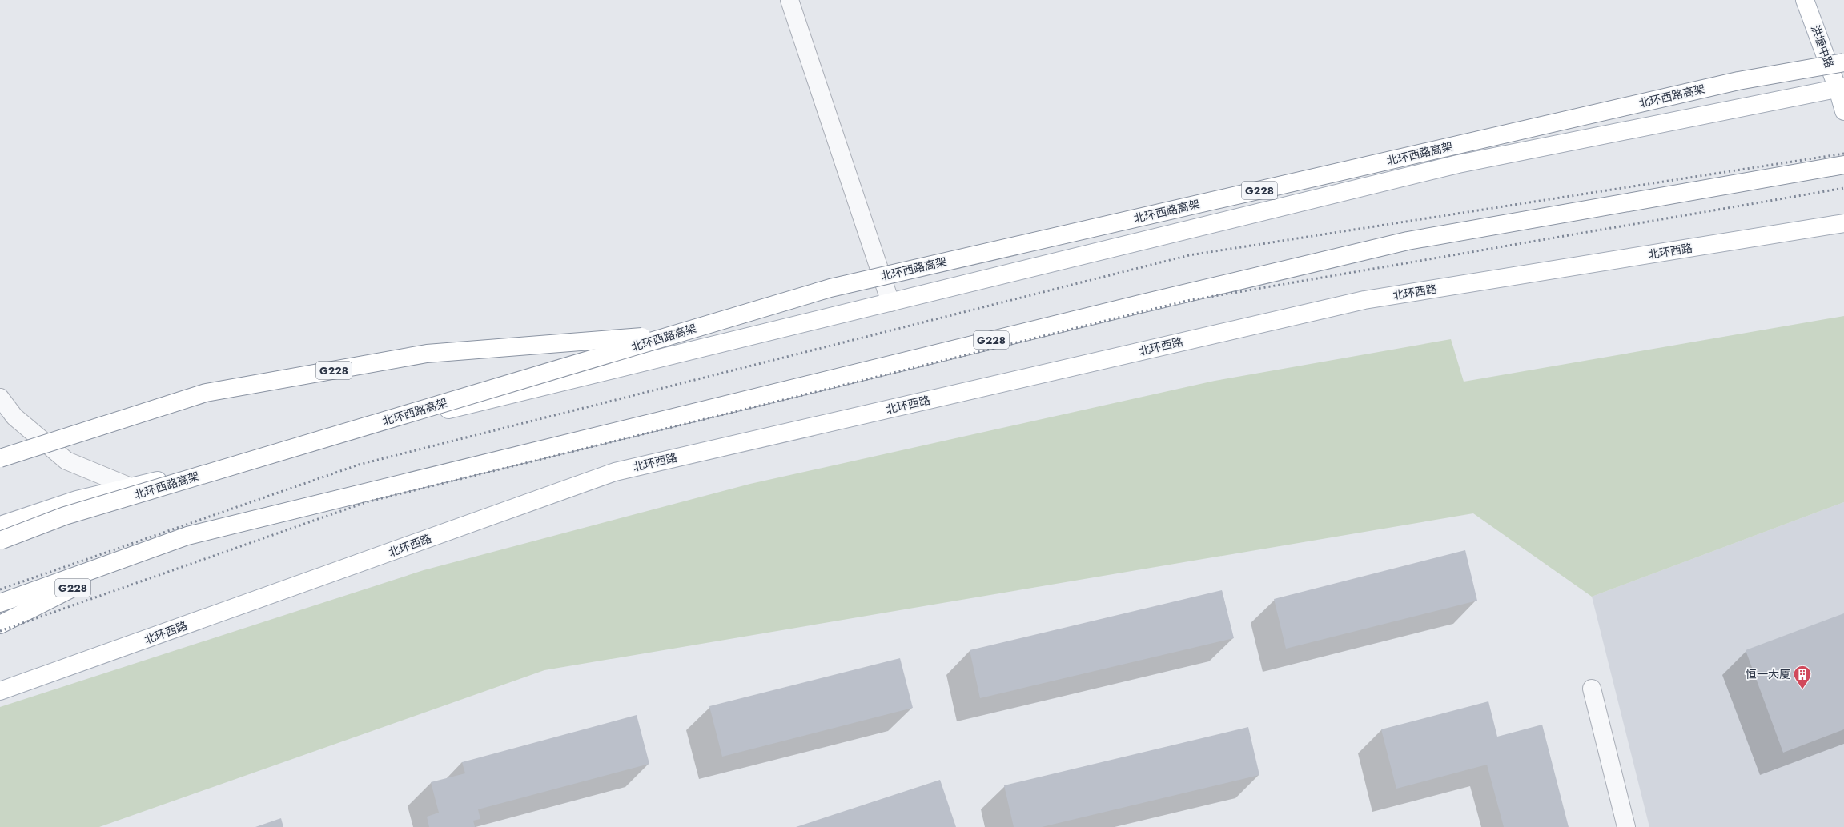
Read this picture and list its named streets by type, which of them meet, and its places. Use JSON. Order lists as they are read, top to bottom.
{
  "streets": {
    "main road": [
      "洪塘中路",
      "北环西路高架",
      "G228",
      "北环西路"
    ]
  },
  "crossings": [
    ["北环西路高架", "G228"]
  ],
  "places": {
    "building": ["恒一大厦"]
  }
}
